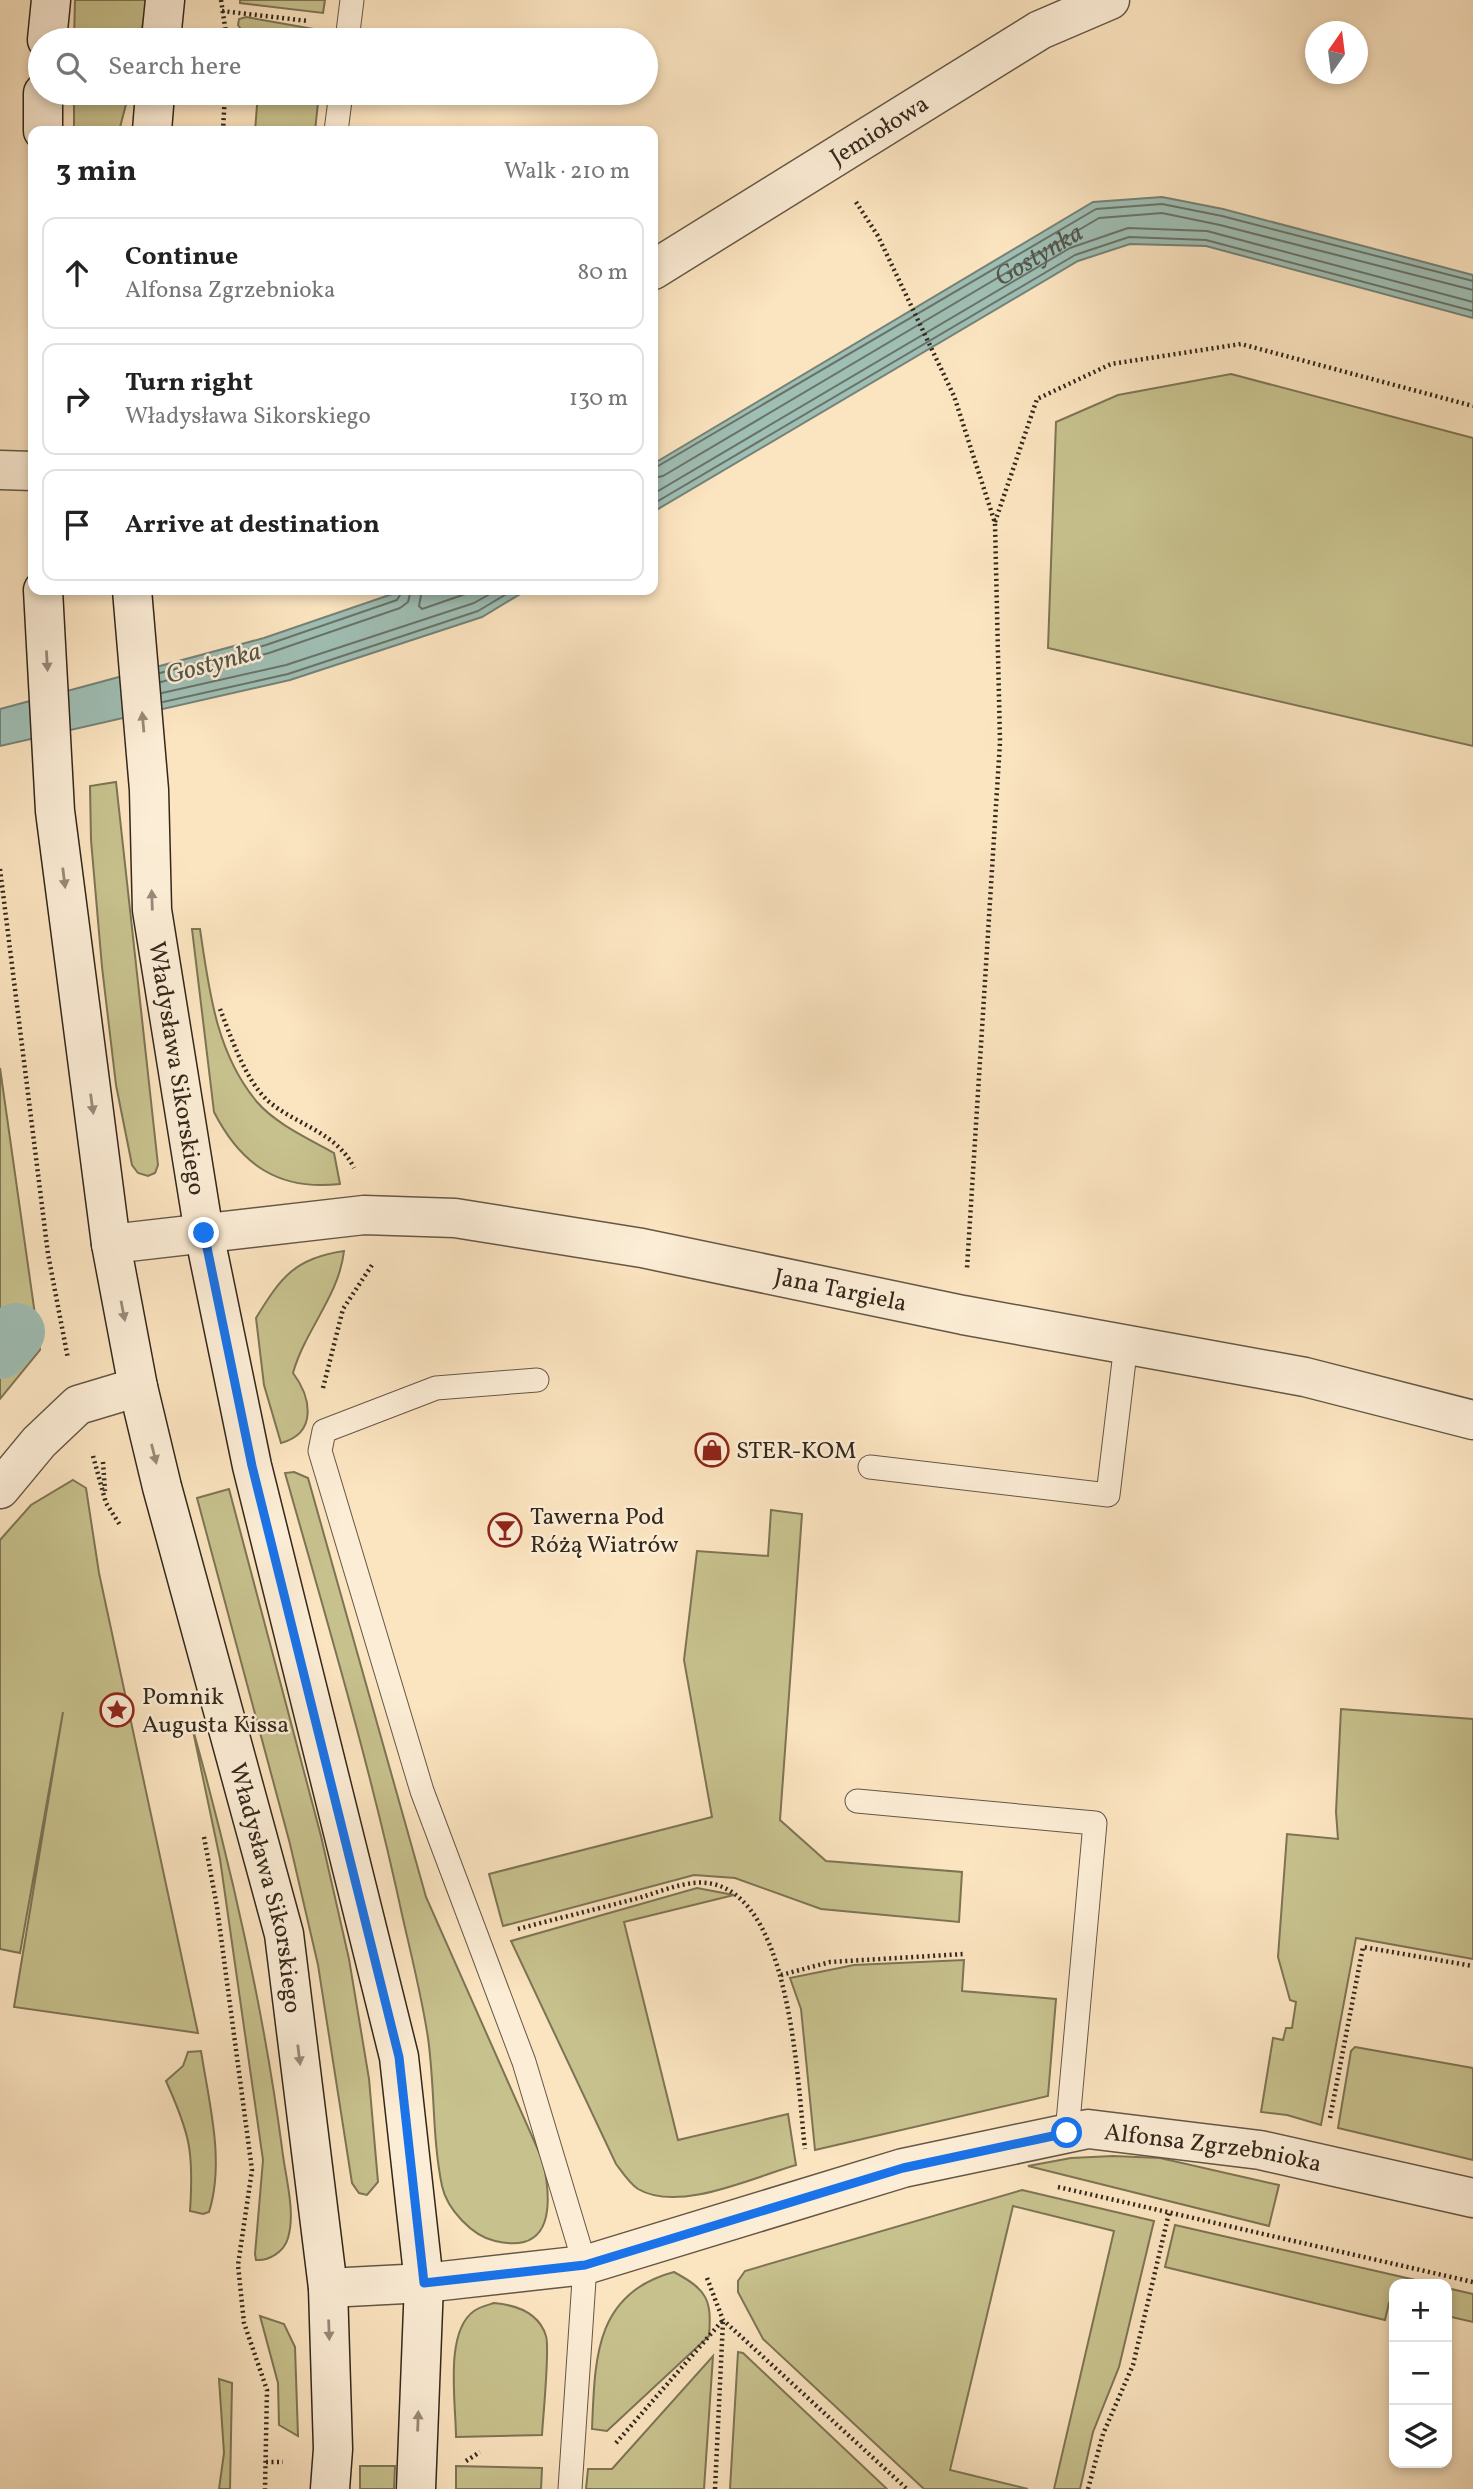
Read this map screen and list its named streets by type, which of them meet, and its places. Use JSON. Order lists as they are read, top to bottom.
{
  "streets": {
    "street": [
      "Jemiołowa",
      "Władysława Sikorskiego",
      "Jana Targiela",
      "Alfonsa Zgrzebnioka"
    ]
  },
  "crossings": [
    ["Władysława Sikorskiego", "Jana Targiela"],
    ["Władysława Sikorskiego", "Alfonsa Zgrzebnioka"]
  ],
  "water": ["Gostynka"],
  "places": {
    "shop": ["STER-KOM"],
    "bar": ["Tawerna Pod Różą Wiatrów"],
    "place": ["Pomnik Augusta Kissa"]
  },
  "north": "top",
  "page": {
    "search": "Search here",
    "heading": ["3 min", "Walk · 210 m"],
    "list": [
      ["Continue", "Alfonsa Zgrzebnioka", "80 m"],
      ["Turn right", "Władysława Sikorskiego", "130 m"],
      "Arrive at destination"
    ],
    "map_buttons": ["+", "−"]
  }
}
